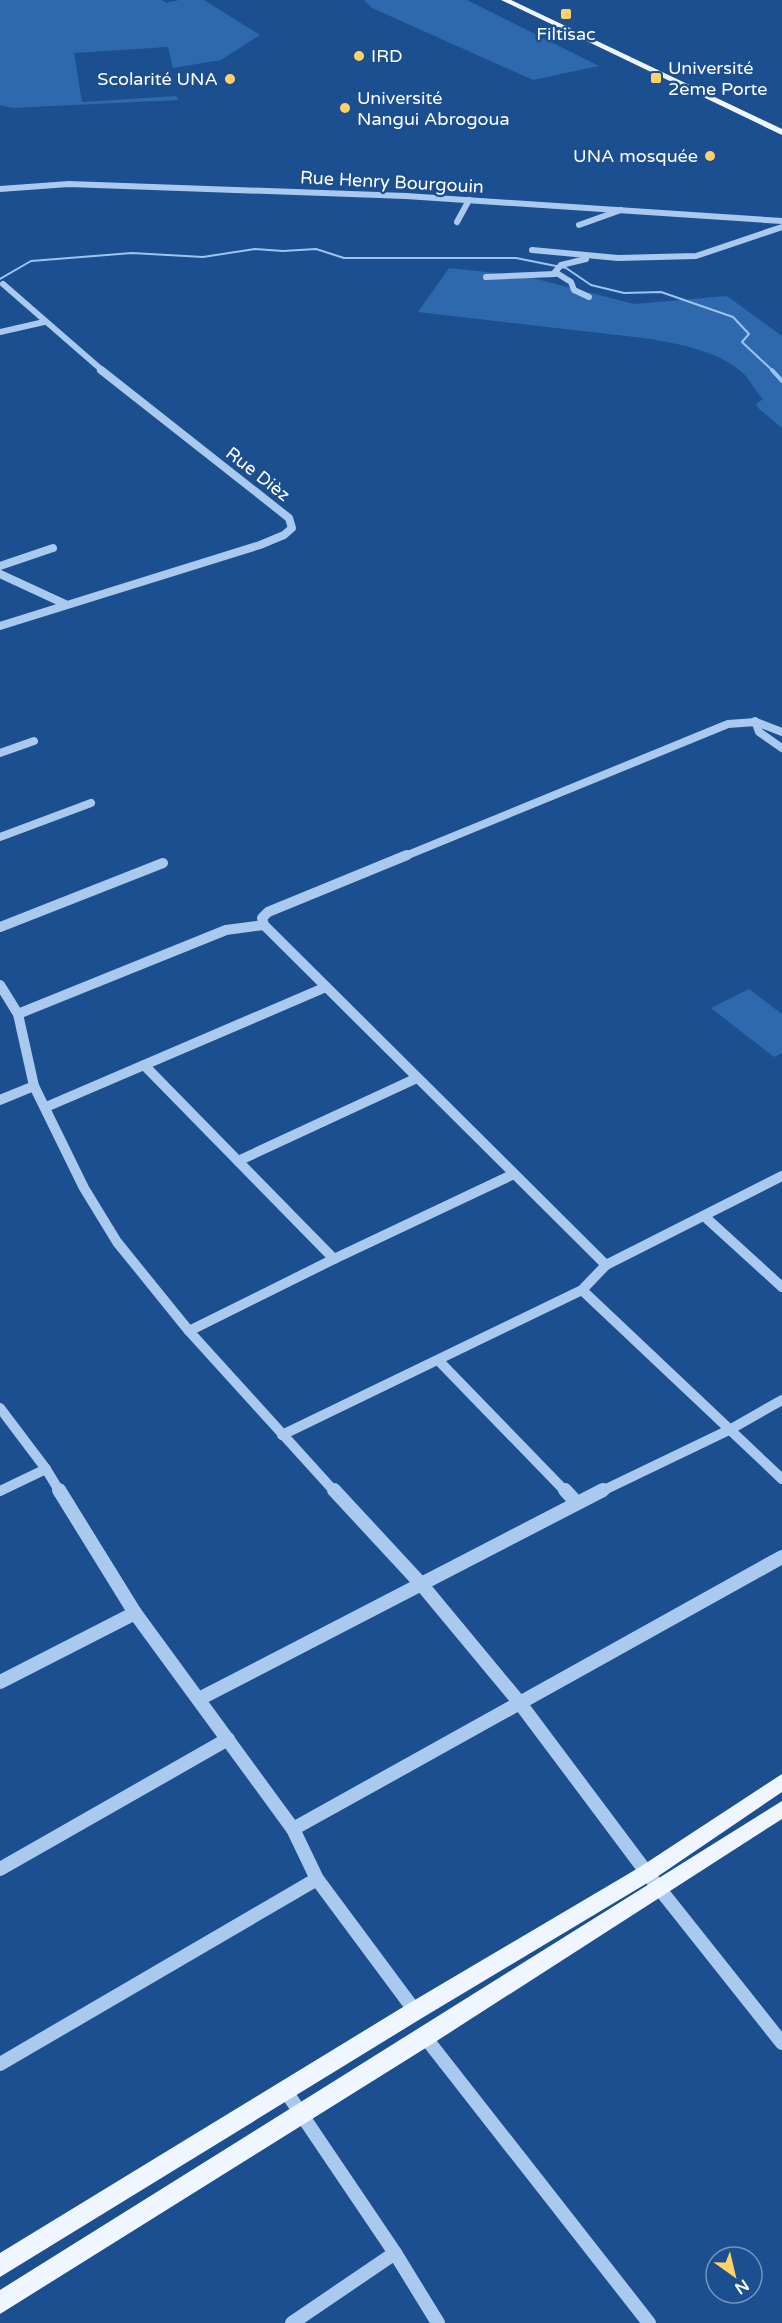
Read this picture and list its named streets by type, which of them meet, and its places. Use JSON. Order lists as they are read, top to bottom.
{
  "streets": {
    "street": ["Rue Henry Bourgouin", "Rue Dièz"]
  },
  "places": {
    "transit": ["Filtisac", "Université 2eme Porte"],
    "other": [
      "IRD",
      "Scolarité UNA",
      "Université Nangui Abrogoua",
      "UNA mosquée"
    ]
  },
  "north": "bottom right"
}
